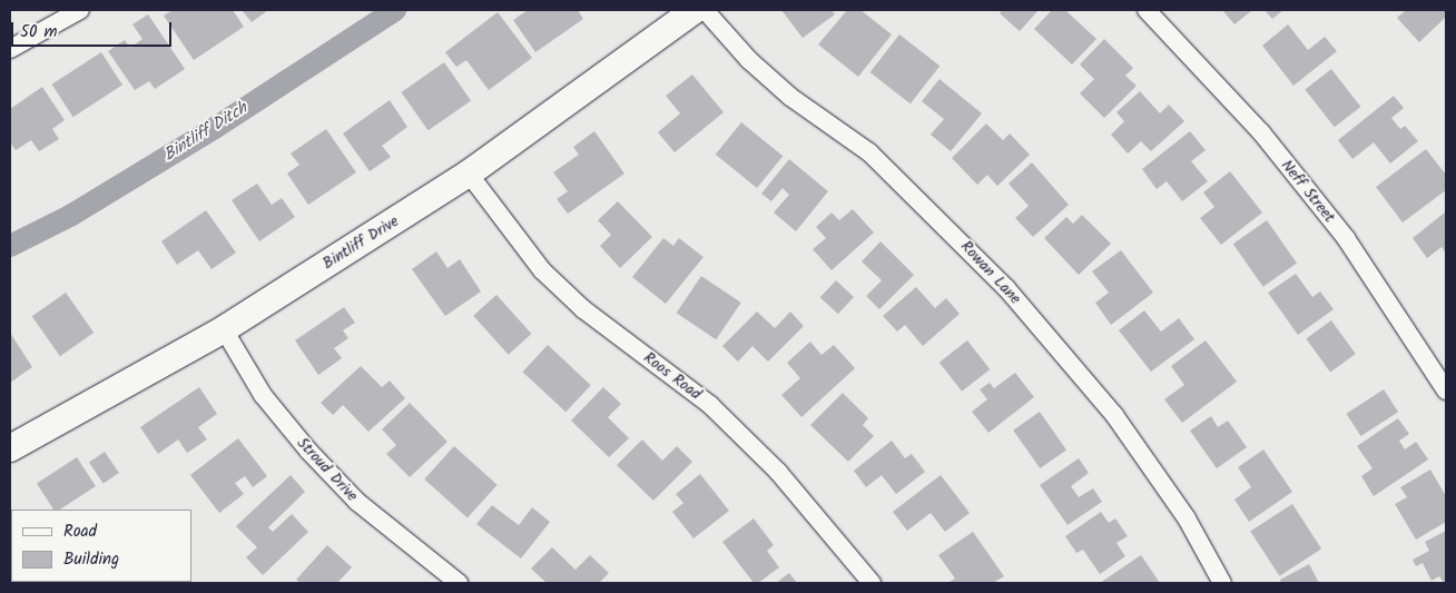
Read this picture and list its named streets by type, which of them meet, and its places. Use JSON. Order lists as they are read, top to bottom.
{
  "streets": {
    "street": [
      "Neff Street",
      "Bintliff Drive",
      "Rowan Lane",
      "Roos Road",
      "Stroud Drive"
    ]
  },
  "crossings": [
    ["Bintliff Drive", "Roos Road"],
    ["Bintliff Drive", "Stroud Drive"]
  ],
  "water": ["Bintliff Ditch"],
  "legend": ["Road", "Building"],
  "scale_bar": "50 m"
}
